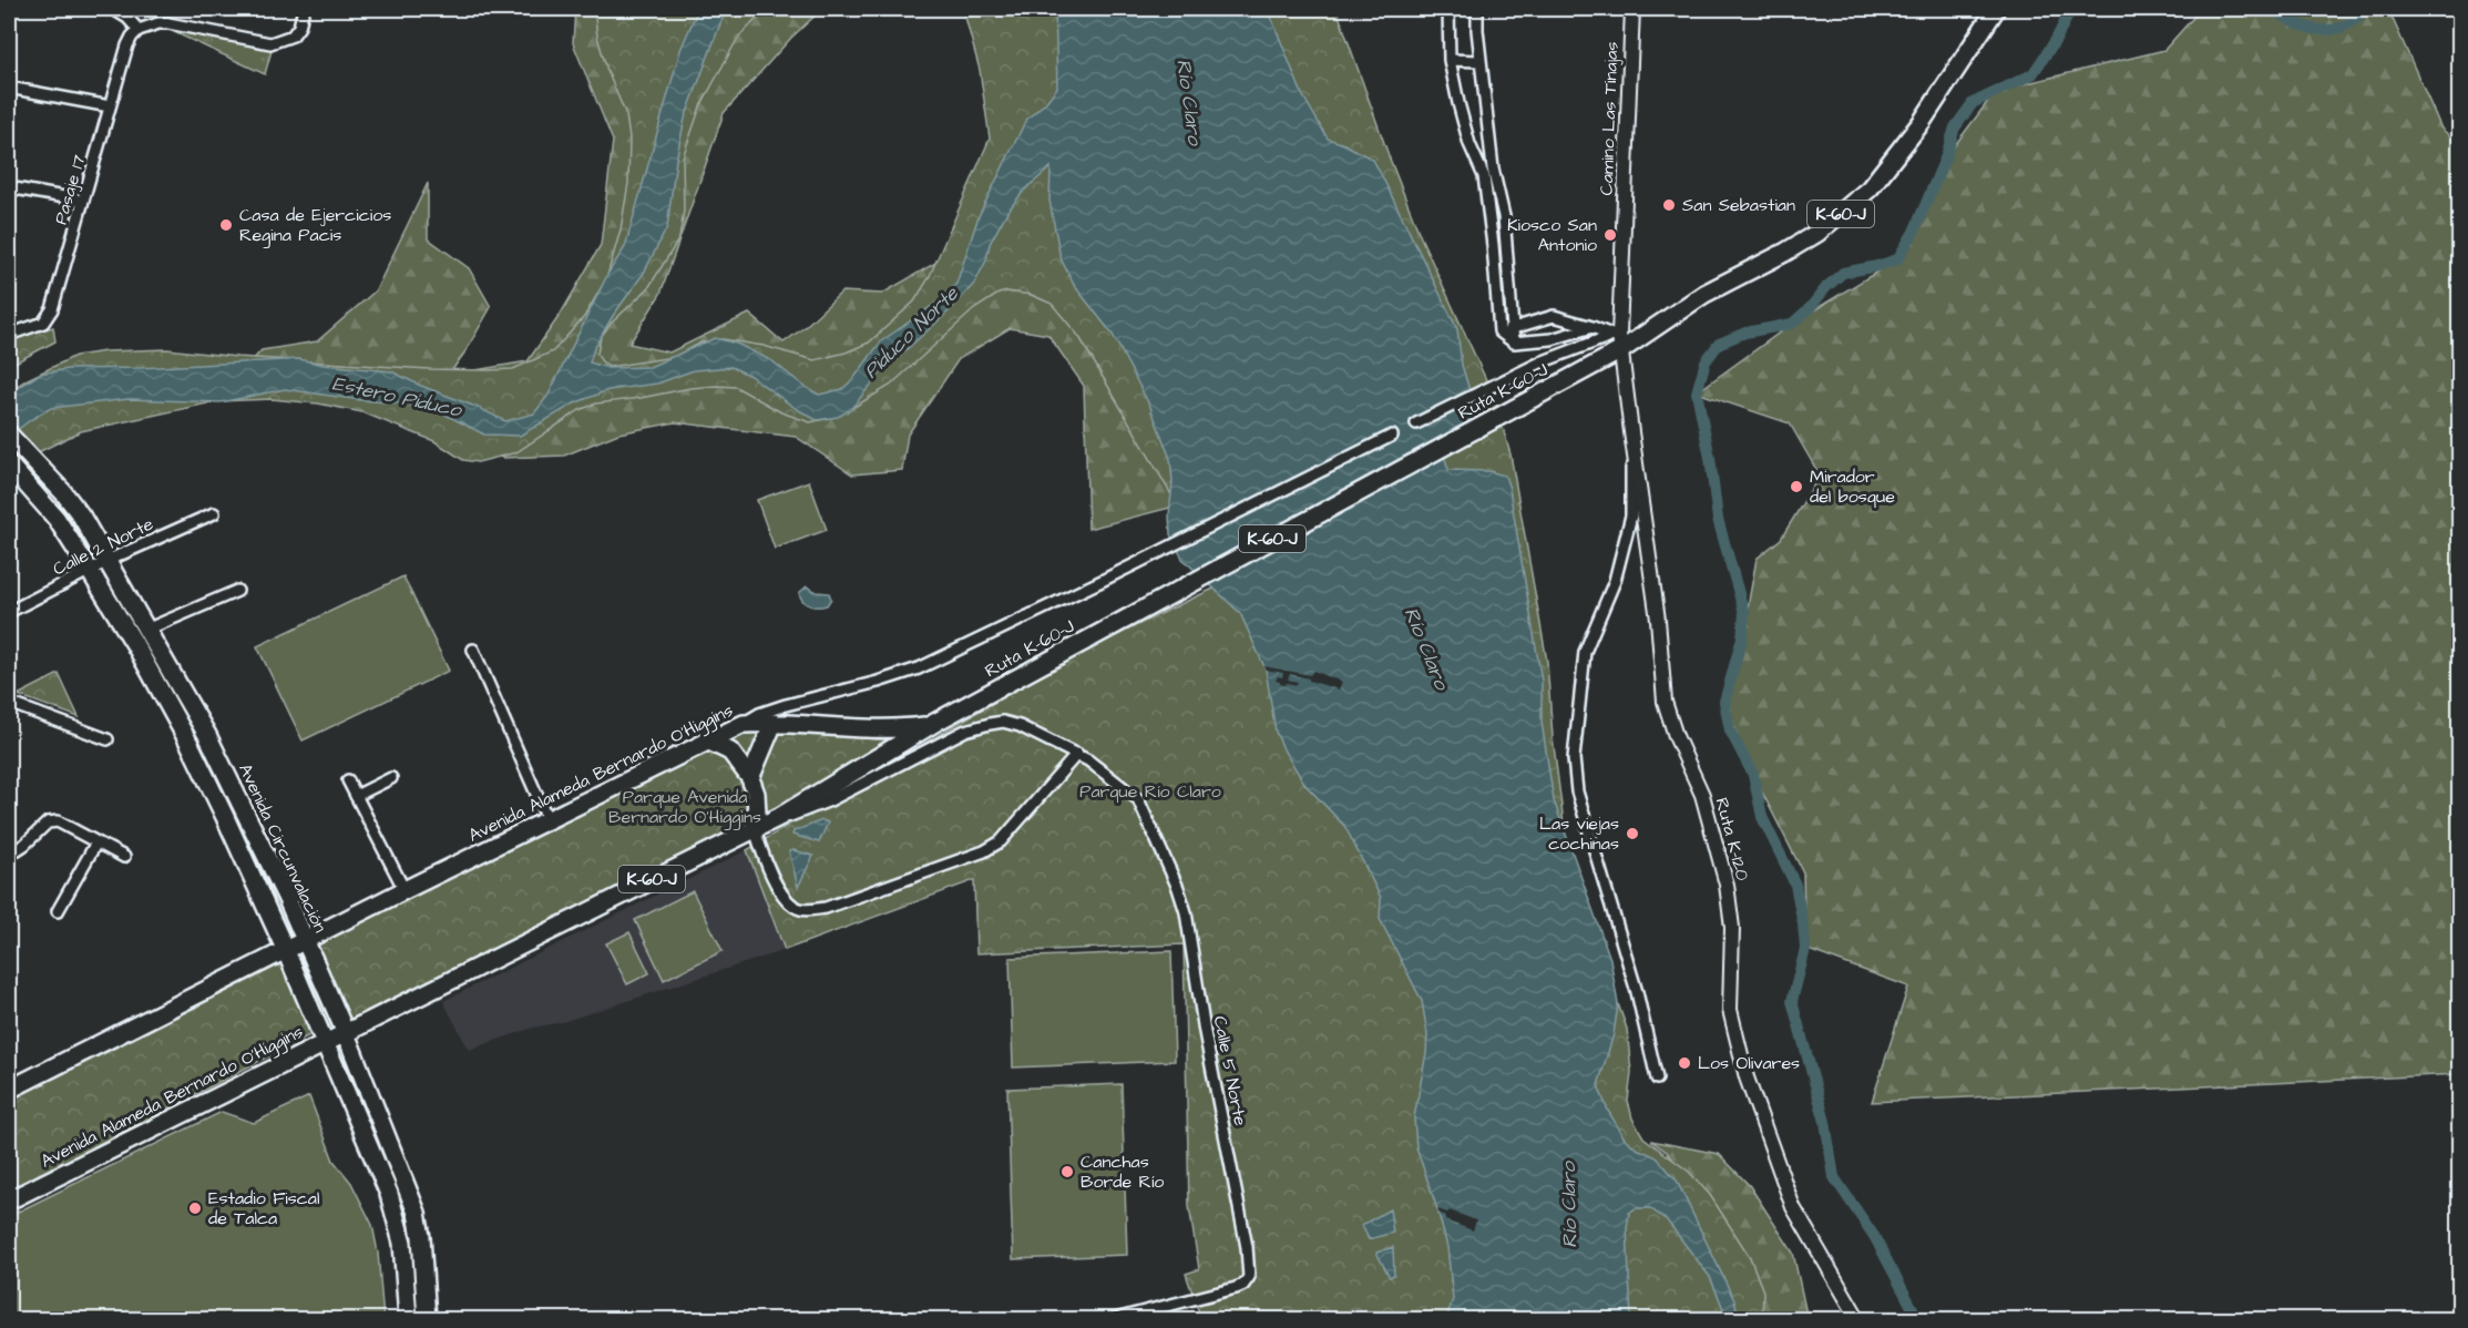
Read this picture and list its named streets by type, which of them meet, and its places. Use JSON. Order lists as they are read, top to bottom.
{
  "streets": {
    "main road": [
      "K-60-J",
      "Ruta K-60-J",
      "Avenida Alameda Bernardo O'Higgins",
      "Avenida Circunvalación"
    ],
    "street": [
      "Camino Las Tinajas",
      "Pasaje 17",
      "Calle 2 Norte",
      "Ruta K-120",
      "Calle 5 Norte"
    ]
  },
  "crossings": [
    ["Camino Las Tinajas", "Ruta K-60-J"],
    ["Camino Las Tinajas", "Ruta K-120"],
    ["Ruta K-60-J", "Avenida Alameda Bernardo O'Higgins"],
    ["Ruta K-60-J", "Ruta K-120"],
    ["Calle 2 Norte", "Avenida Circunvalación"],
    ["Avenida Alameda Bernardo O'Higgins", "Avenida Circunvalación"]
  ],
  "water": ["Río Claro", "Piduco Norte", "Estero Piduco"],
  "parks": ["Parque Río Claro", "Parque Avenida Bernardo O'Higgins"],
  "places": [
    "San Sebastian",
    "Casa de Ejercicios Regina Pacis",
    "Kiosco San Antonio",
    "Mirador del bosque",
    "Las viejas cochinas",
    "Los Olivares",
    "Canchas Borde Río",
    "Estadio Fiscal de Talca"
  ]
}
